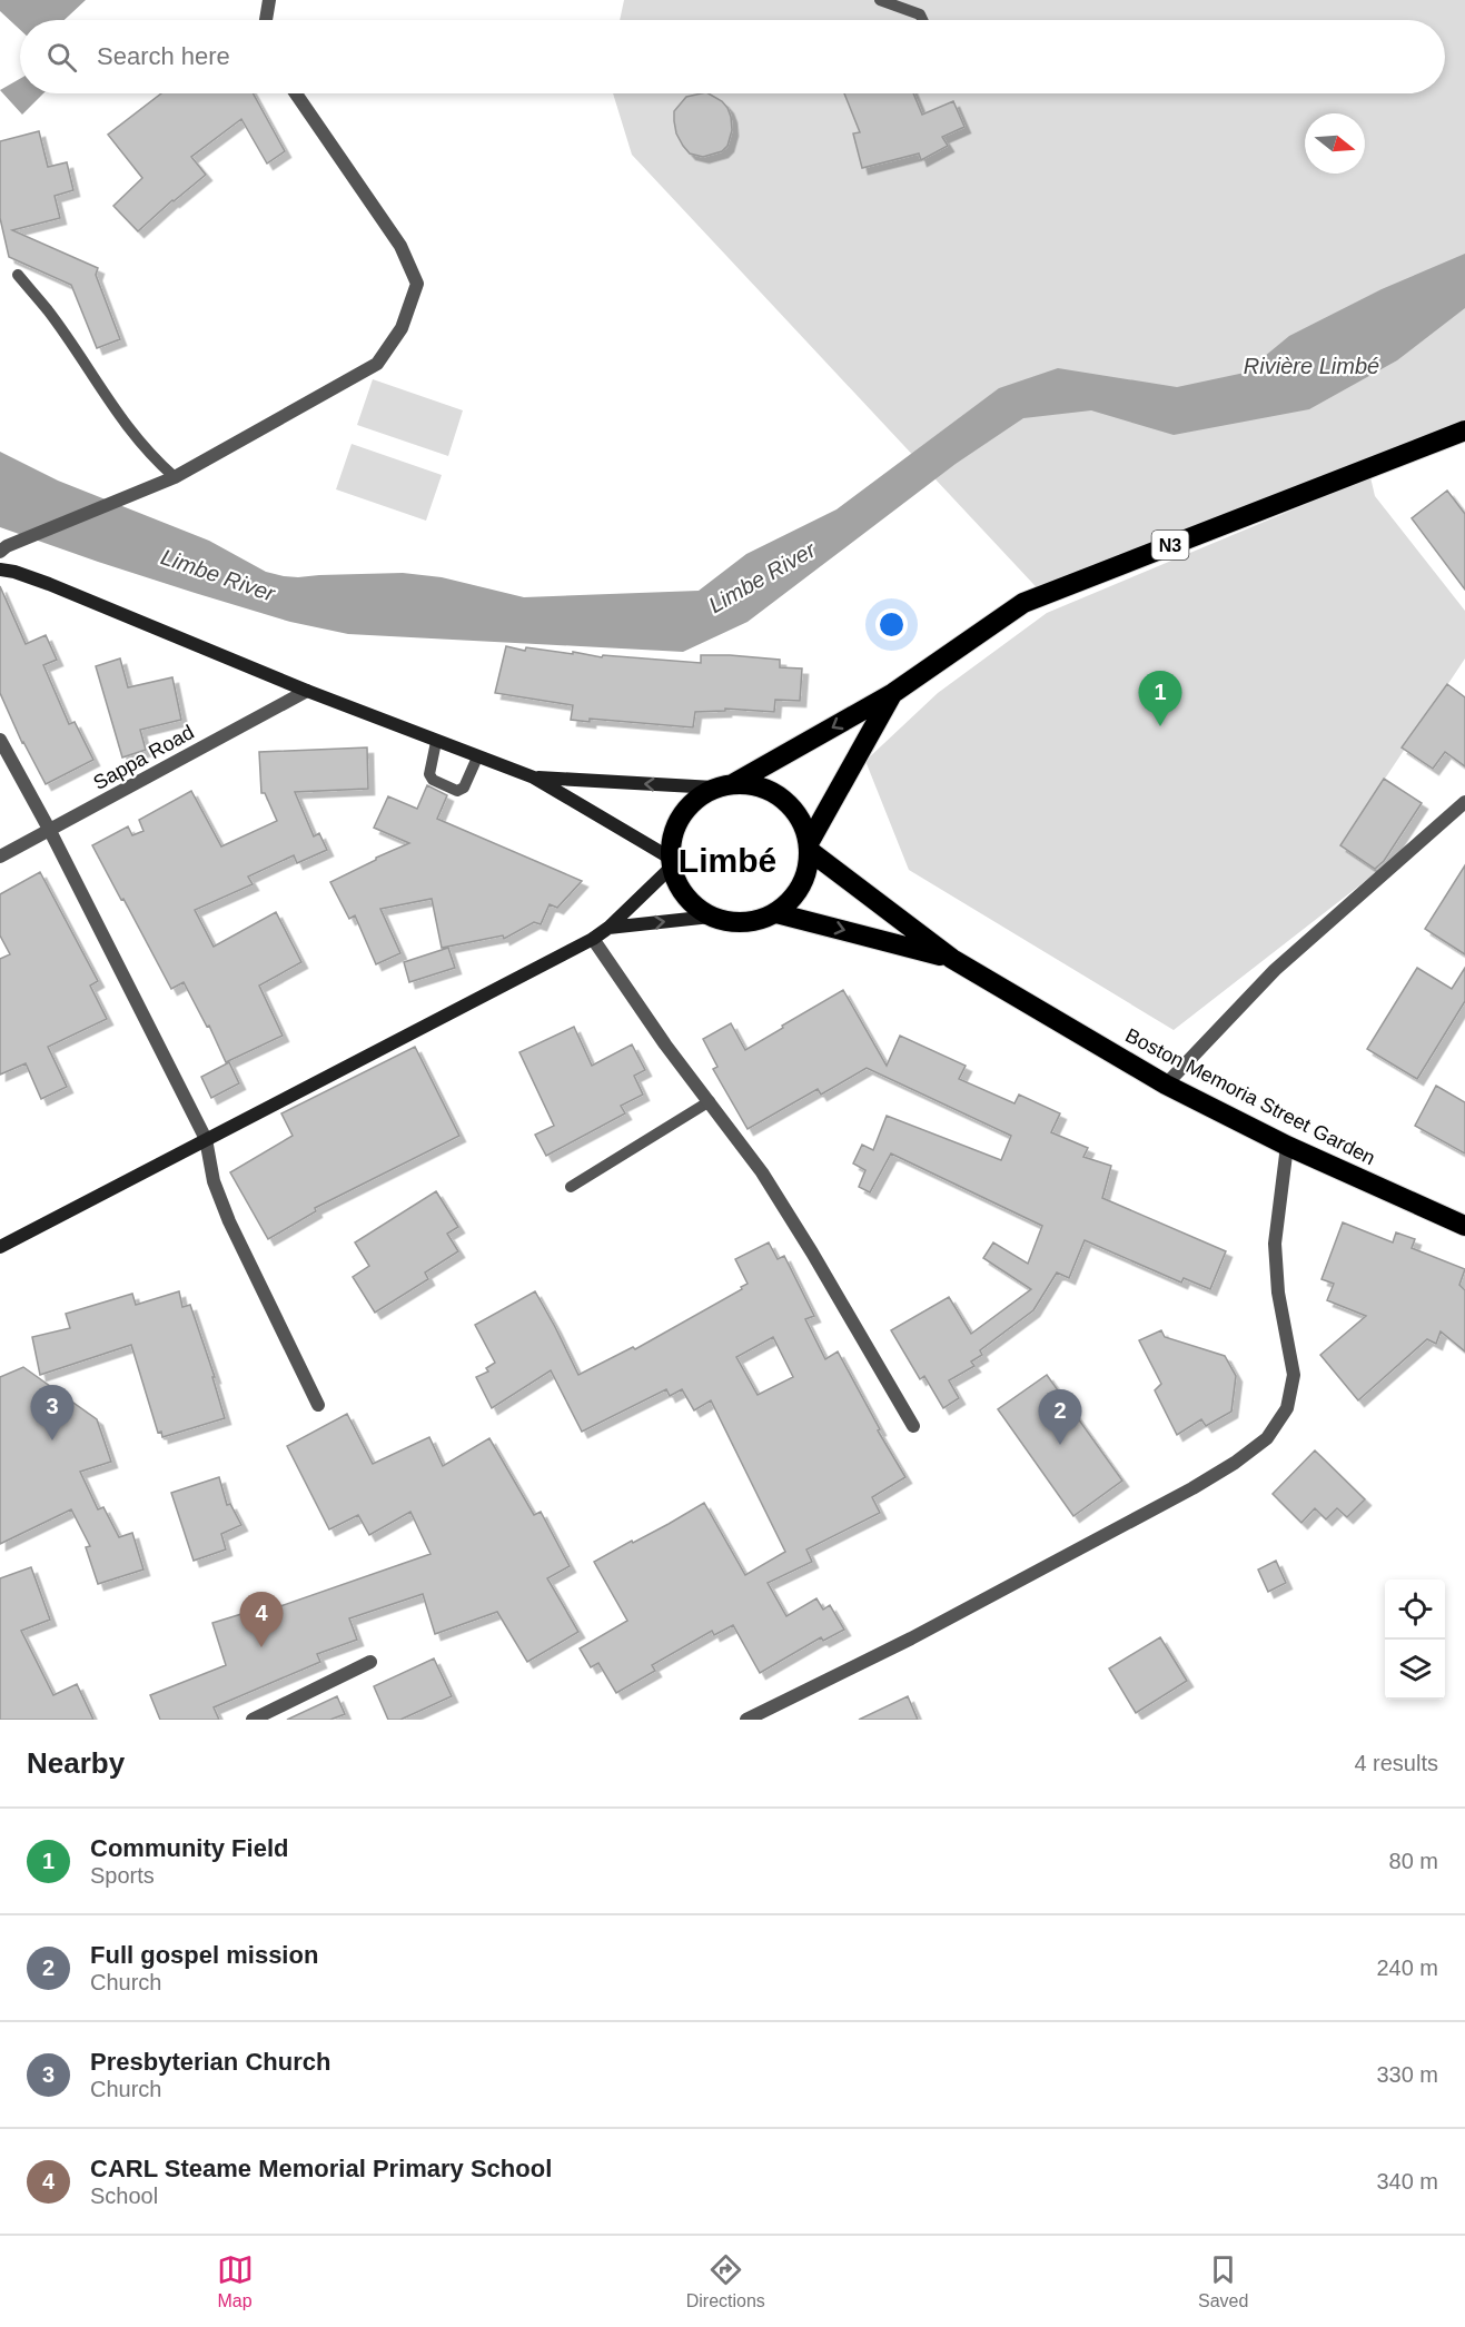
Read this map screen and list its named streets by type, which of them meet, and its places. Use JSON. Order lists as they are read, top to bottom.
{
  "streets": {
    "highway": ["N3", "Boston Memoria Street Garden"],
    "street": ["Sappa Road"]
  },
  "districts": ["Limbé"],
  "water": ["Rivière Limbé", "Limbe River"],
  "north": "right",
  "page": {
    "search": "Search here",
    "pins": [
      "1",
      "3",
      "2",
      "4"
    ],
    "heading": ["Nearby", "4 results"],
    "list": [
      {
        "mark": "1",
        "name": "Community Field",
        "note": "Sports",
        "value": "80 m"
      },
      {
        "mark": "2",
        "name": "Full gospel mission",
        "note": "Church",
        "value": "240 m"
      },
      {
        "mark": "3",
        "name": "Presbyterian Church",
        "note": "Church",
        "value": "330 m"
      },
      {
        "mark": "4",
        "name": "CARL Steame Memorial Primary School",
        "note": "School",
        "value": "340 m"
      }
    ],
    "nav": ["Map", "Directions", "Saved"]
  }
}
